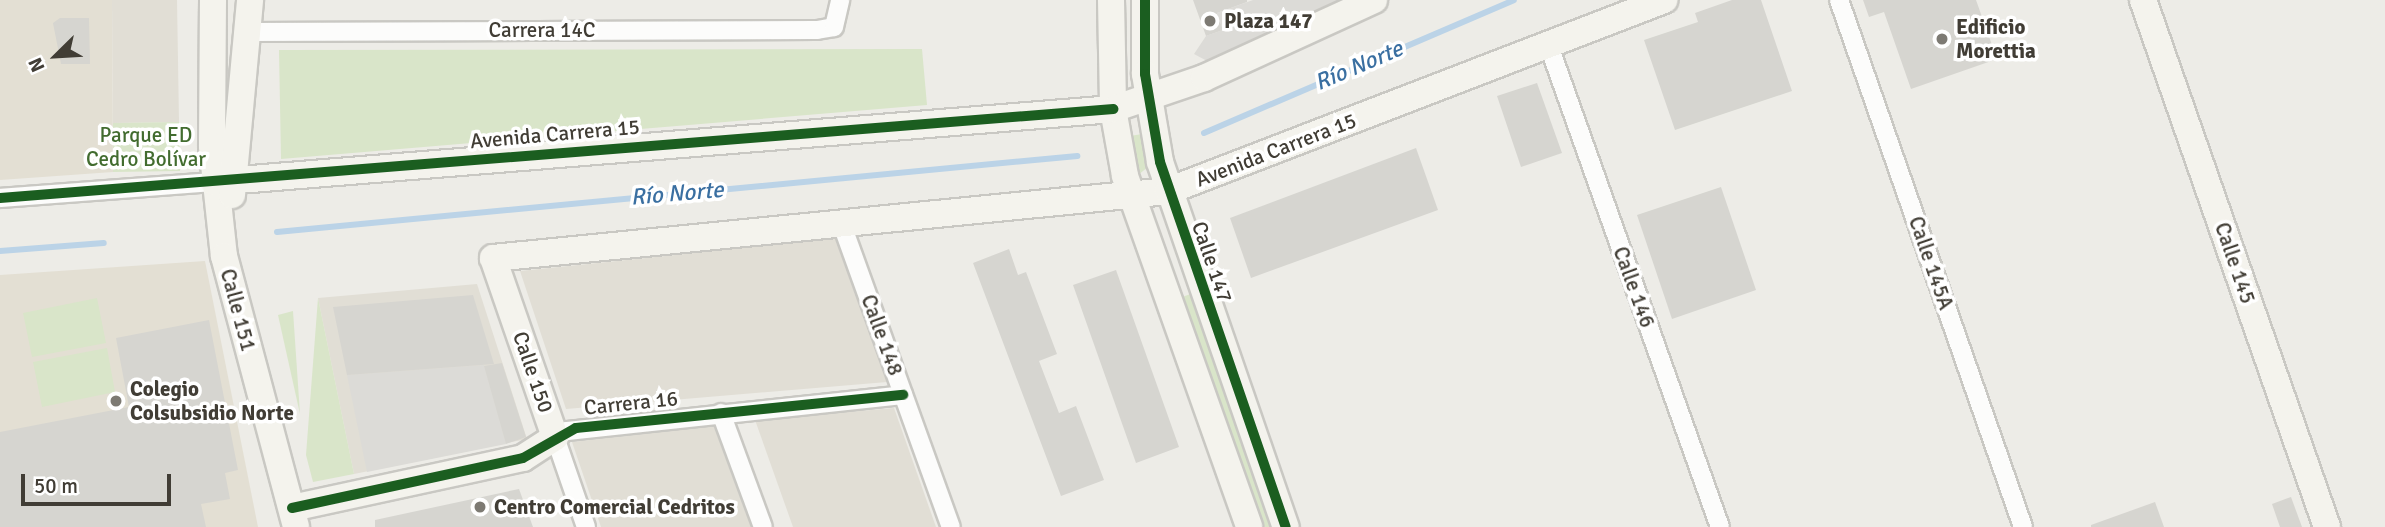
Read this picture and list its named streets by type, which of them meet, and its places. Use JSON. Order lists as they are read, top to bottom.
{
  "streets": {
    "street": [
      "Carrera 14C",
      "Avenida Carrera 15",
      "Calle 147",
      "Calle 145A",
      "Calle 145",
      "Calle 146",
      "Calle 151",
      "Calle 148",
      "Calle 150",
      "Carrera 16"
    ]
  },
  "crossings": [
    ["Carrera 14C", "Calle 151"],
    ["Avenida Carrera 15", "Calle 147"],
    ["Avenida Carrera 15", "Calle 146"],
    ["Avenida Carrera 15", "Calle 151"],
    ["Avenida Carrera 15", "Calle 148"],
    ["Avenida Carrera 15", "Calle 150"],
    ["Calle 151", "Carrera 16"],
    ["Calle 148", "Carrera 16"],
    ["Calle 150", "Carrera 16"]
  ],
  "water": ["Río Norte"],
  "parks": ["Parque ED Cedro Bolívar"],
  "places": [
    "Plaza 147",
    "Edificio Morettia",
    "Colegio Colsubsidio Norte",
    "Centro Comercial Cedritos"
  ],
  "scale_bar": "50 m",
  "north": "bottom left"
}
